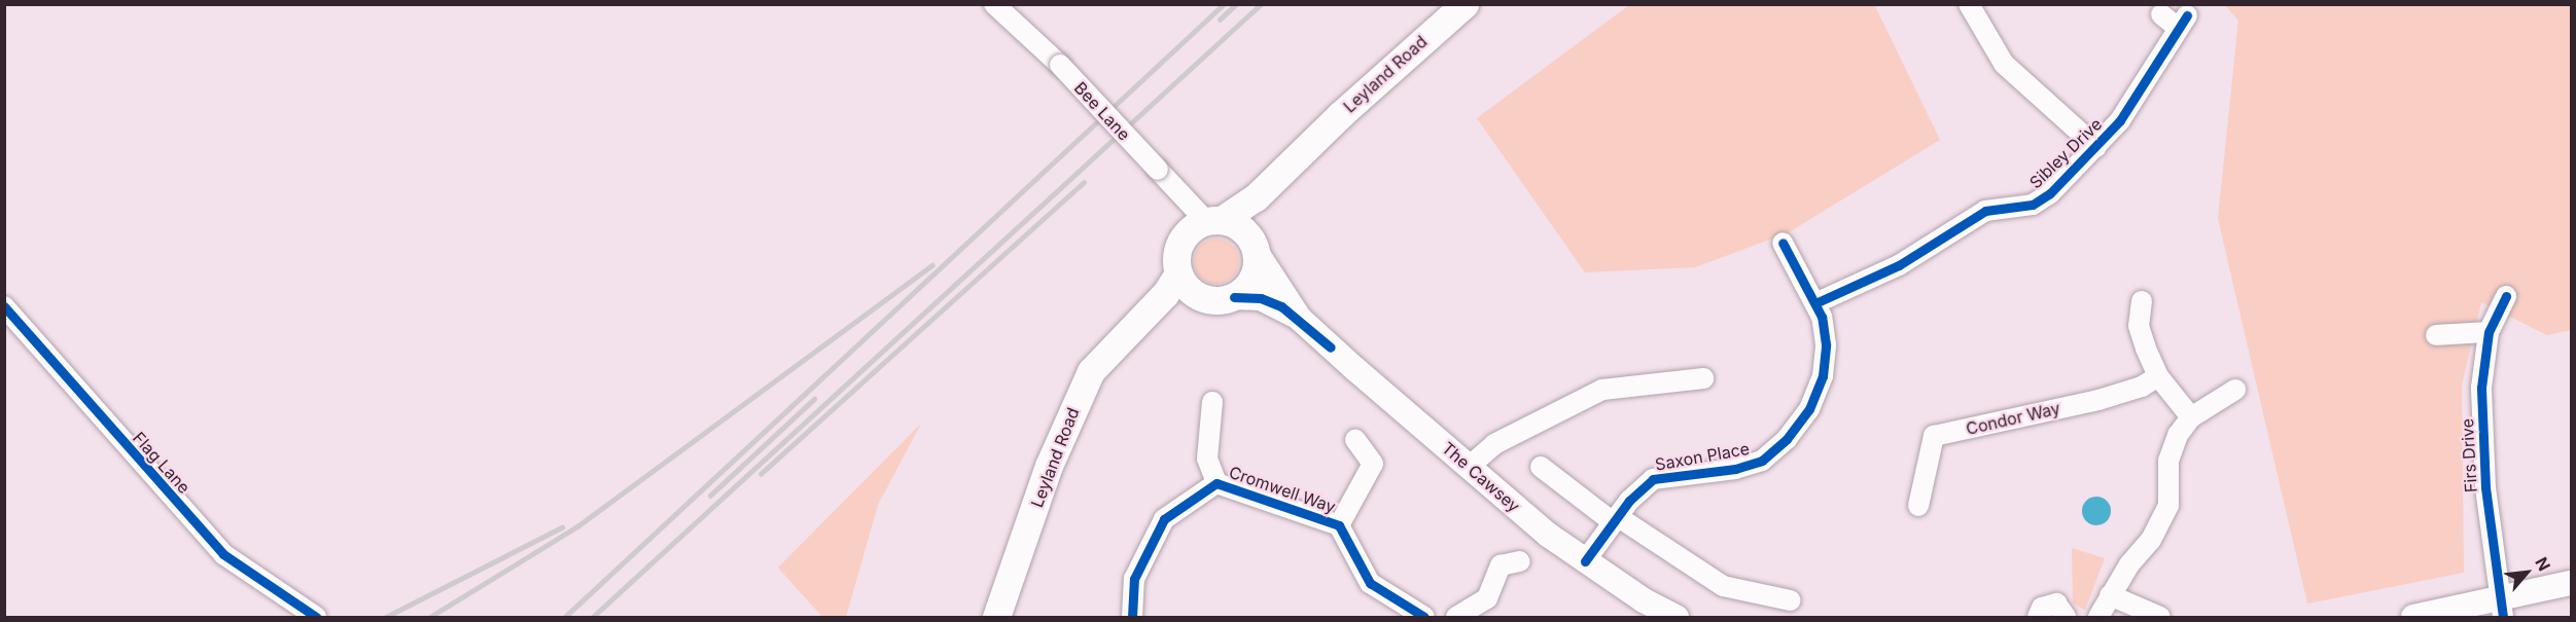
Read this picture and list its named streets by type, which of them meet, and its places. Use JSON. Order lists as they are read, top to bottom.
{
  "streets": {
    "main road": ["Leyland Road"],
    "street": [
      "Bee Lane",
      "Sibley Drive",
      "Condor Way",
      "Firs Drive",
      "Saxon Place",
      "Flag Lane",
      "The Cawsey",
      "Cromwell Way"
    ]
  },
  "crossings": [
    ["Leyland Road", "Bee Lane"],
    ["Leyland Road", "The Cawsey"],
    ["Bee Lane", "The Cawsey"],
    ["Sibley Drive", "Saxon Place"],
    ["Saxon Place", "The Cawsey"]
  ],
  "north": "top right"
}
